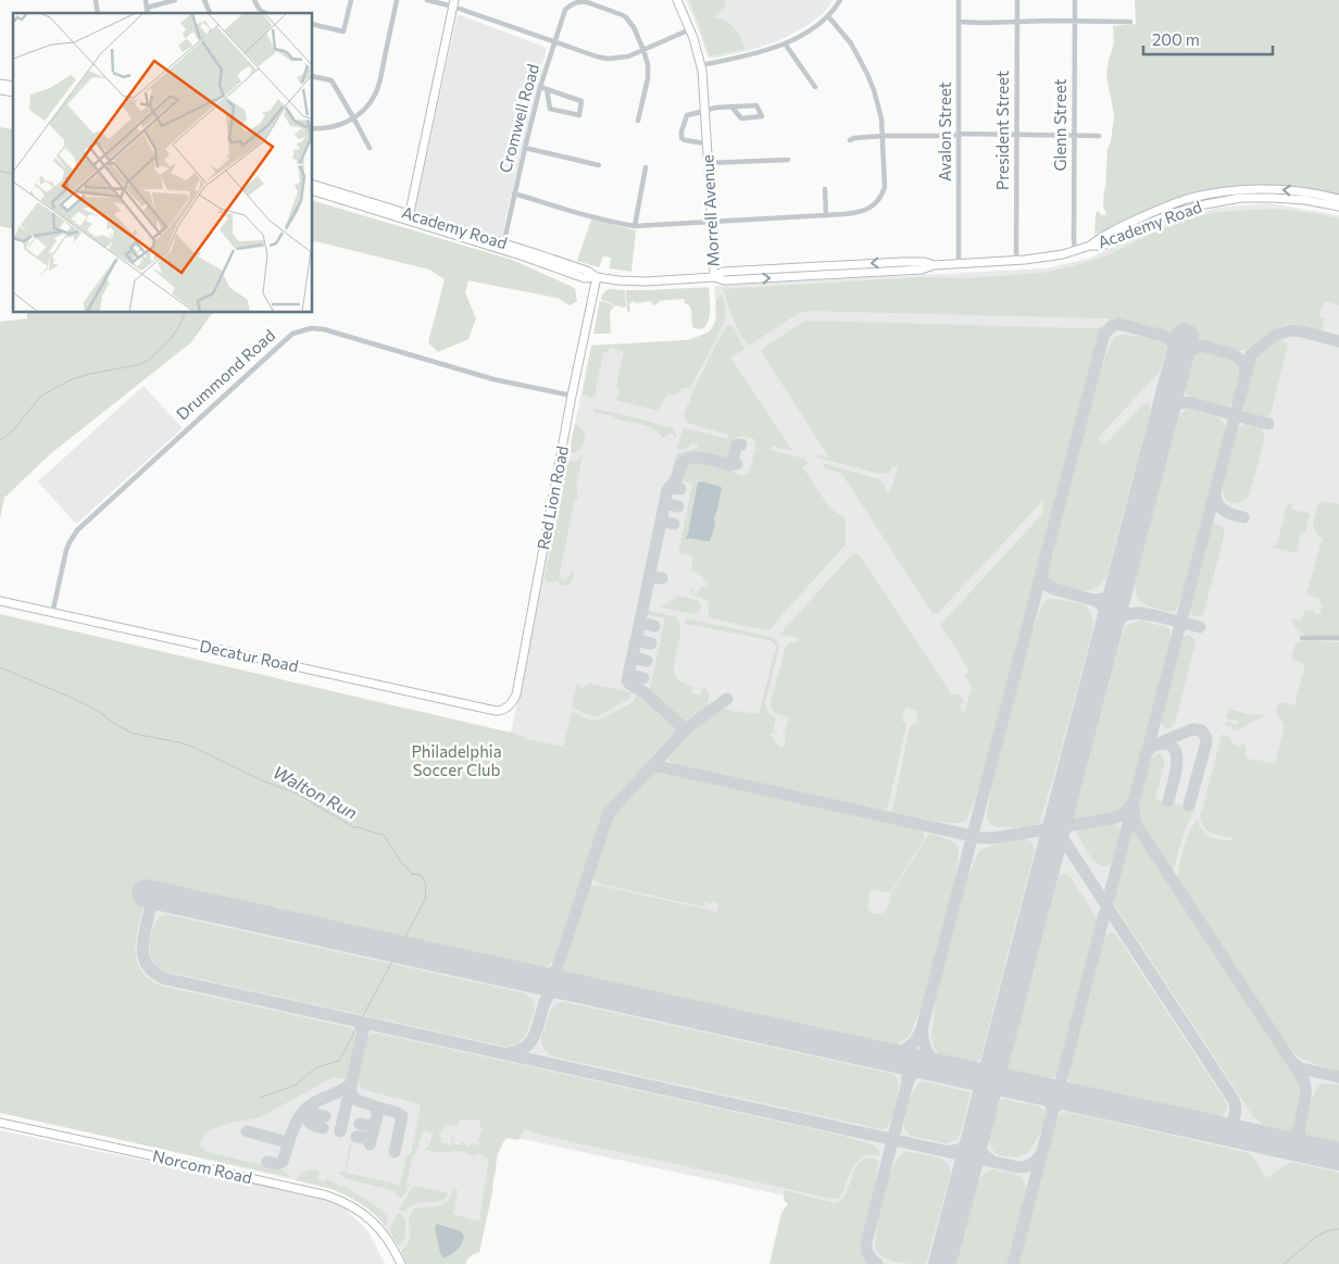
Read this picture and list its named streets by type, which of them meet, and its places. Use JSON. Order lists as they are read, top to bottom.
{
  "streets": {
    "street": [
      "Cromwell Road",
      "Glenn Street",
      "President Street",
      "Avalon Street",
      "Morrell Avenue",
      "Academy Road",
      "Drummond Road",
      "Red Lion Road",
      "Decatur Road",
      "Norcom Road"
    ]
  },
  "crossings": [
    ["Cromwell Road", "Academy Road"],
    ["Glenn Street", "Academy Road"],
    ["President Street", "Academy Road"],
    ["Avalon Street", "Academy Road"],
    ["Morrell Avenue", "Academy Road"],
    ["Academy Road", "Red Lion Road"],
    ["Drummond Road", "Red Lion Road"],
    ["Drummond Road", "Decatur Road"],
    ["Red Lion Road", "Decatur Road"]
  ],
  "water": ["Walton Run"],
  "parks": ["Philadelphia Soccer Club"],
  "scale_bar": "200 m"
}
